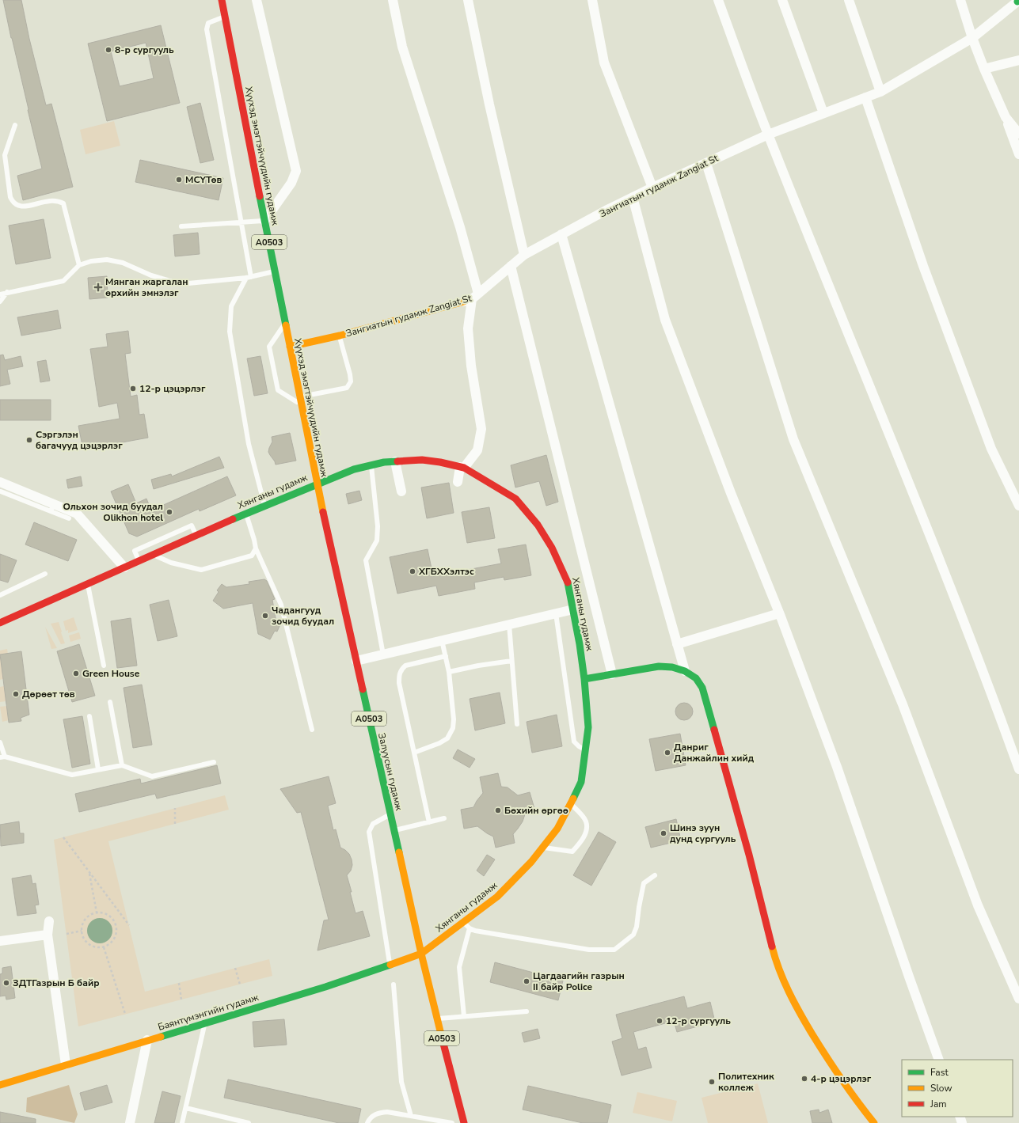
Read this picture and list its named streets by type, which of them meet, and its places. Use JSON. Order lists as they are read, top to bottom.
{
  "streets": {
    "main road": [
      "Хүүхэд эмэгтэйчүүдийн гудамж",
      "Зангиатын гудамж Zangiat St",
      "A0503",
      "Хянганы гудамж",
      "Залуусын гудамж",
      "Баянтүмэнгийн гудамж"
    ]
  },
  "crossings": [
    ["Хүүхэд эмэгтэйчүүдийн гудамж", "Зангиатын гудамж Zangiat St"],
    ["Хүүхэд эмэгтэйчүүдийн гудамж", "Хянганы гудамж"],
    ["Хүүхэд эмэгтэйчүүдийн гудамж", "Залуусын гудамж"],
    ["A0503", "Хянганы гудамж"],
    ["A0503", "Залуусын гудамж"],
    ["A0503", "Баянтүмэнгийн гудамж"],
    ["Хянганы гудамж", "Залуусын гудамж"],
    ["Хянганы гудамж", "Баянтүмэнгийн гудамж"],
    ["Залуусын гудамж", "Баянтүмэнгийн гудамж"]
  ],
  "places": {
    "other": [
      "8-р сургууль",
      "МСҮТөв",
      "12-р цэцэрлэг",
      "Сэргэлэн багачууд цэцэрлэг",
      "Ольхон зочид буудал Olikhon hotel",
      "ХГБХХэлтэс",
      "Чадангууд зочид буудал",
      "Green House",
      "Дөрөөт төв",
      "Данриг Данжайлин хийд",
      "Бөхийн өргөө",
      "Шинэ зуун дунд сургууль",
      "Цагдаагийн газрын II байр Police",
      "ЗДТГазрын Б байр",
      "12-р сургууль",
      "4-р цэцэрлэг",
      "Политехник коллеж"
    ],
    "health": ["Мянган жаргалан өрхийн эмнэлэг"]
  },
  "legend": ["Fast", "Slow", "Jam"]
}
